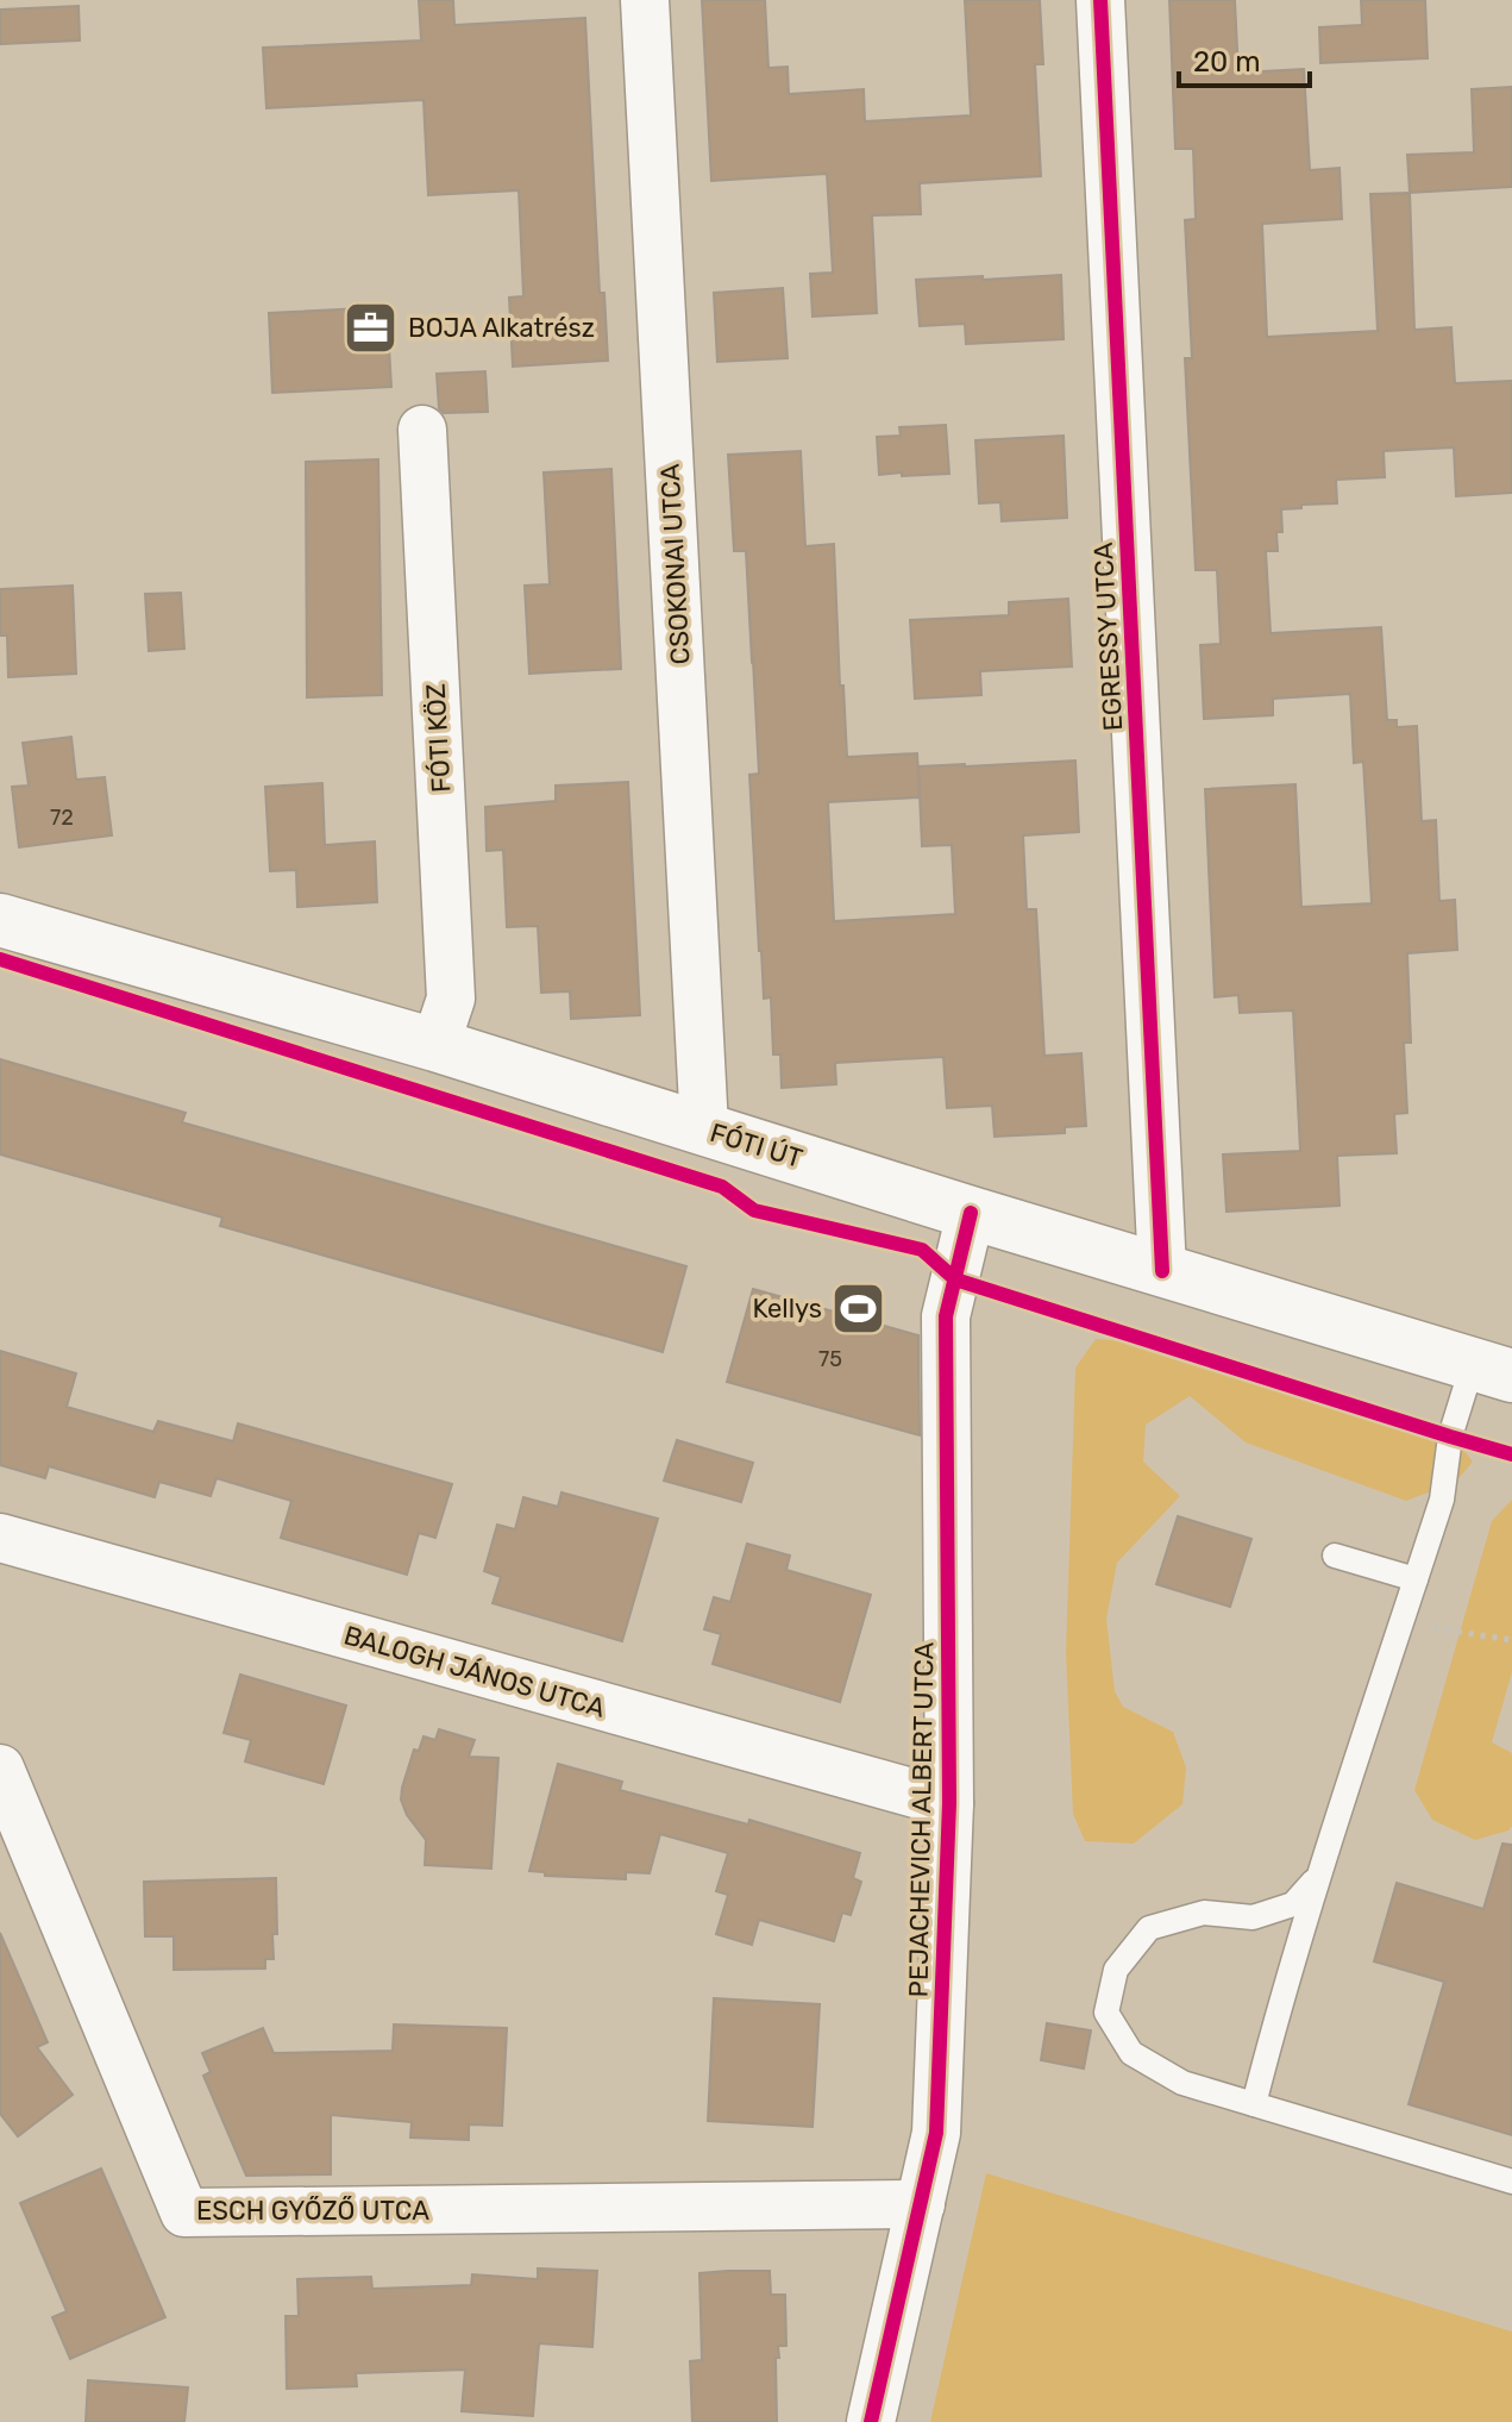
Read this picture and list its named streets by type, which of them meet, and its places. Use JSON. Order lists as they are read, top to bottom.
{
  "streets": {
    "main road": ["FÓTI ÚT"],
    "street": [
      "CSOKONAI UTCA",
      "EGRESSY UTCA",
      "FÓTI KÖZ",
      "BALOGH JÁNOS UTCA",
      "PEJACHEVICH ALBERT UTCA",
      "ESCH GYŐZŐ UTCA"
    ]
  },
  "crossings": [
    ["CSOKONAI UTCA", "FÓTI ÚT"],
    ["EGRESSY UTCA", "FÓTI ÚT"],
    ["FÓTI KÖZ", "FÓTI ÚT"],
    ["FÓTI ÚT", "PEJACHEVICH ALBERT UTCA"],
    ["BALOGH JÁNOS UTCA", "PEJACHEVICH ALBERT UTCA"],
    ["PEJACHEVICH ALBERT UTCA", "ESCH GYŐZŐ UTCA"]
  ],
  "places": {
    "office": ["BOJA Alkatrész"],
    "sports": ["Kellys"]
  },
  "house_numbers": ["72", "75"],
  "scale_bar": "20 m"
}
